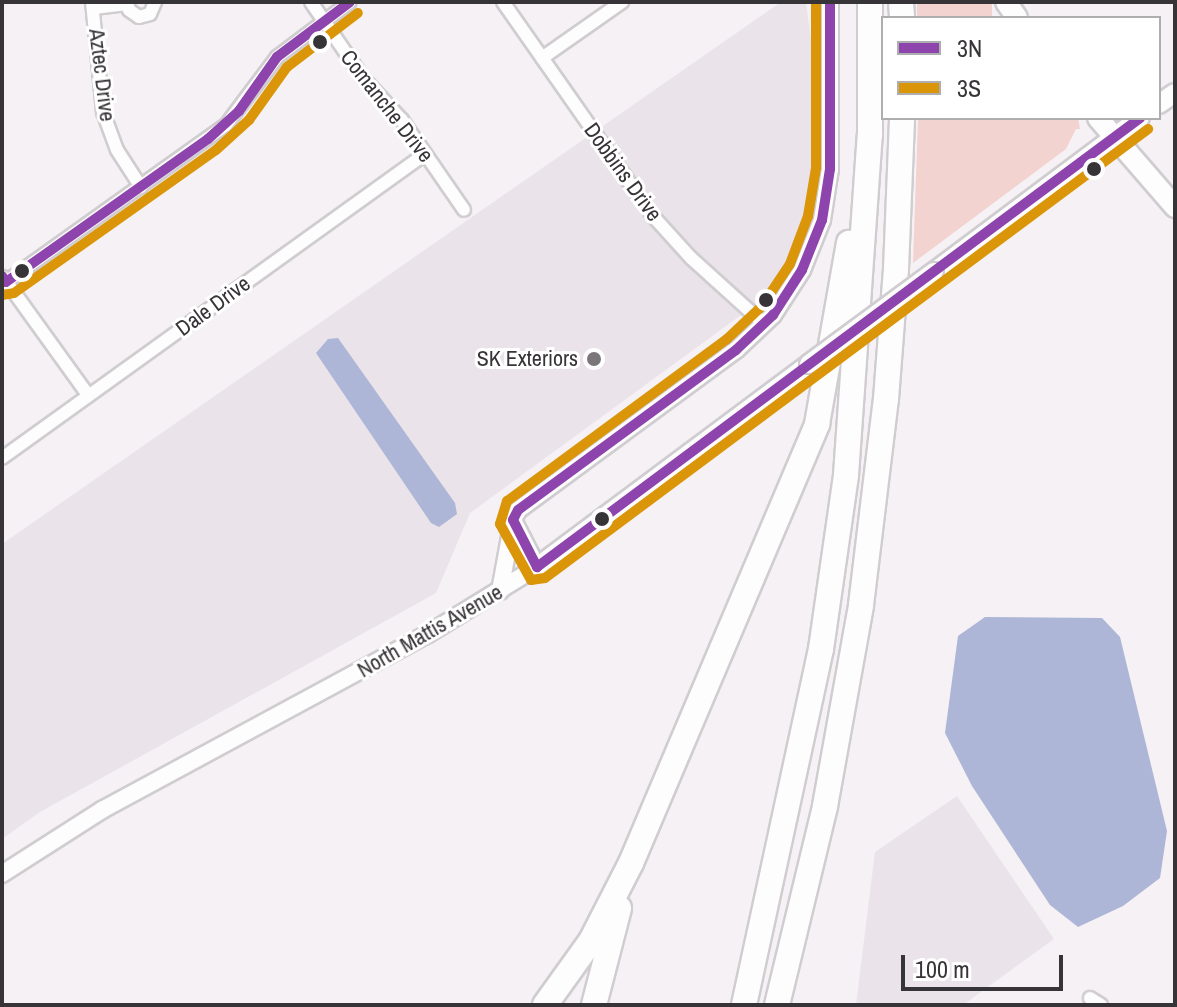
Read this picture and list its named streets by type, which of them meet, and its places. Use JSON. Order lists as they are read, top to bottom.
{
  "streets": {
    "main road": ["North Mattis Avenue"],
    "street": [
      "Aztec Drive",
      "Comanche Drive",
      "Dobbins Drive",
      "Dale Drive"
    ]
  },
  "crossings": [
    ["Comanche Drive", "Dale Drive"]
  ],
  "places": ["SK Exteriors"],
  "lines": ["transit line 3N", "transit line 3S"],
  "legend": ["3N", "3S"],
  "scale_bar": "100 m"
}
